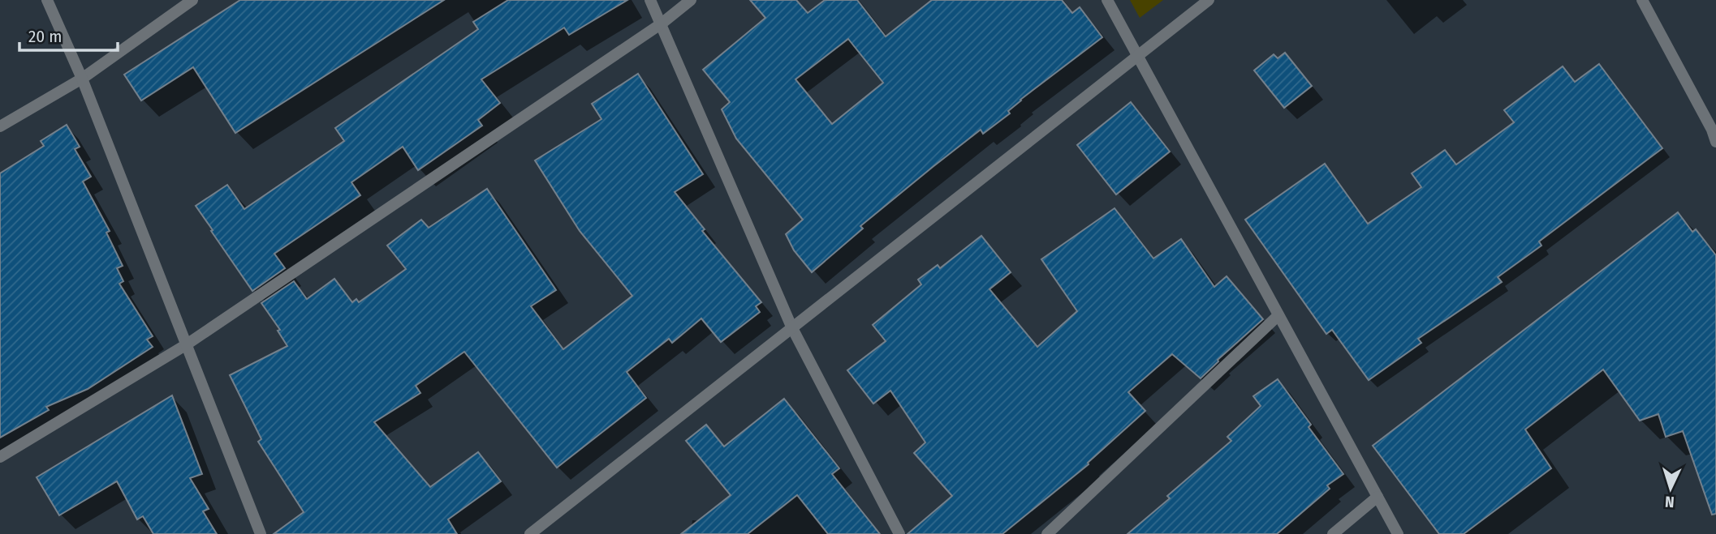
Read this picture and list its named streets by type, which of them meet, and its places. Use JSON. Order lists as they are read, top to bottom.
{
  "scale_bar": "20 m",
  "north": "bottom"
}
